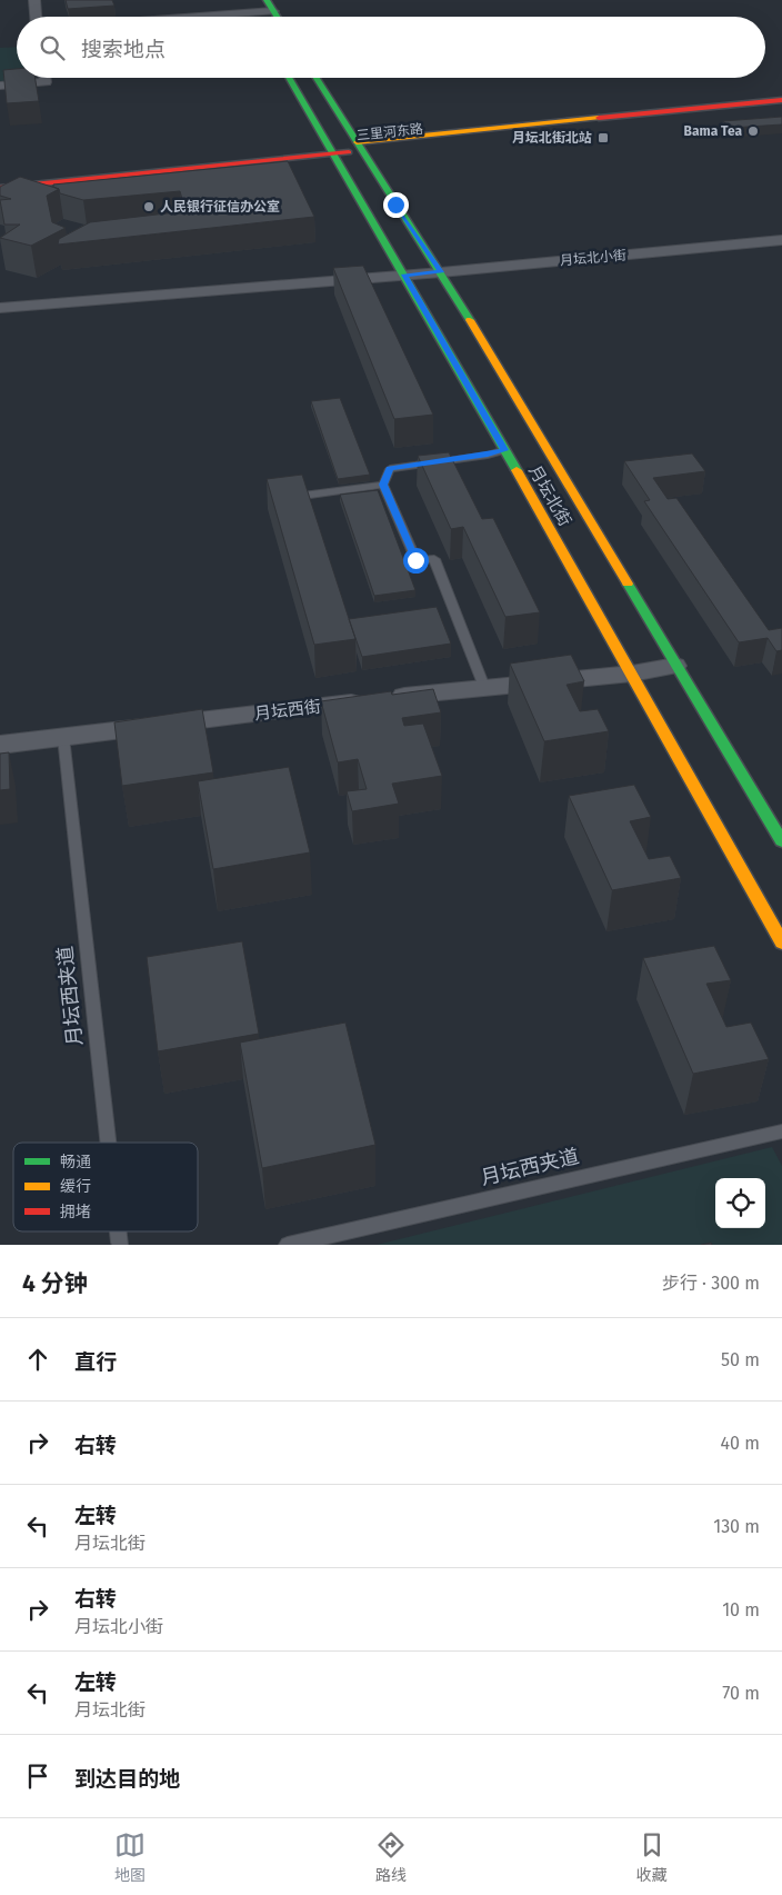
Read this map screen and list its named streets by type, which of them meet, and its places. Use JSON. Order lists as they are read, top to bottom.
{
  "streets": {
    "main road": ["三里河东路", "月坛北街"],
    "street": ["月坛北小街", "月坛西街"],
    "lane": ["月坛西夹道"]
  },
  "crossings": [
    ["三里河东路", "月坛北街"],
    ["月坛北小街", "月坛北街"],
    ["月坛北街", "月坛西街"],
    ["月坛西街", "月坛西夹道"]
  ],
  "places": {
    "other": ["Bama Tea", "人民银行征信办公室"],
    "transit": ["月坛北街北站"]
  },
  "legend": ["畅通", "缓行", "拥堵"],
  "page": {
    "search": "搜索地点",
    "heading": ["4 分钟", "步行 · 300 m"],
    "list": [
      ["直行", "50 m"],
      ["右转", "40 m"],
      ["左转", "月坛北街", "130 m"],
      ["右转", "月坛北小街", "10 m"],
      ["左转", "月坛北街", "70 m"],
      "到达目的地"
    ],
    "nav": ["地图", "路线", "收藏"]
  }
}
